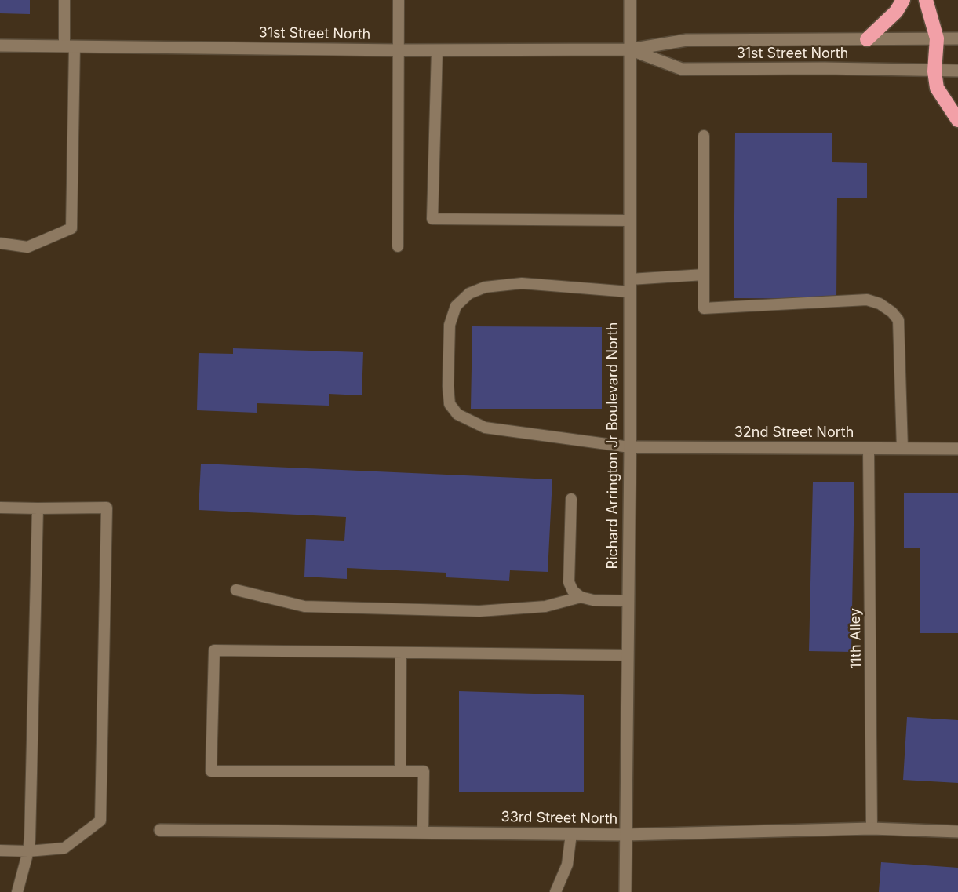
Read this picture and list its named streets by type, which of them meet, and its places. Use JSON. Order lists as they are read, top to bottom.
{
  "streets": {
    "street": [
      "31st Street North",
      "32nd Street North",
      "Richard Arrington Jr Boulevard North",
      "33rd Street North"
    ],
    "lane": ["11th Alley"]
  },
  "crossings": [
    ["31st Street North", "Richard Arrington Jr Boulevard North"],
    ["32nd Street North", "Richard Arrington Jr Boulevard North"],
    ["32nd Street North", "11th Alley"],
    ["Richard Arrington Jr Boulevard North", "33rd Street North"],
    ["11th Alley", "33rd Street North"]
  ]
}
